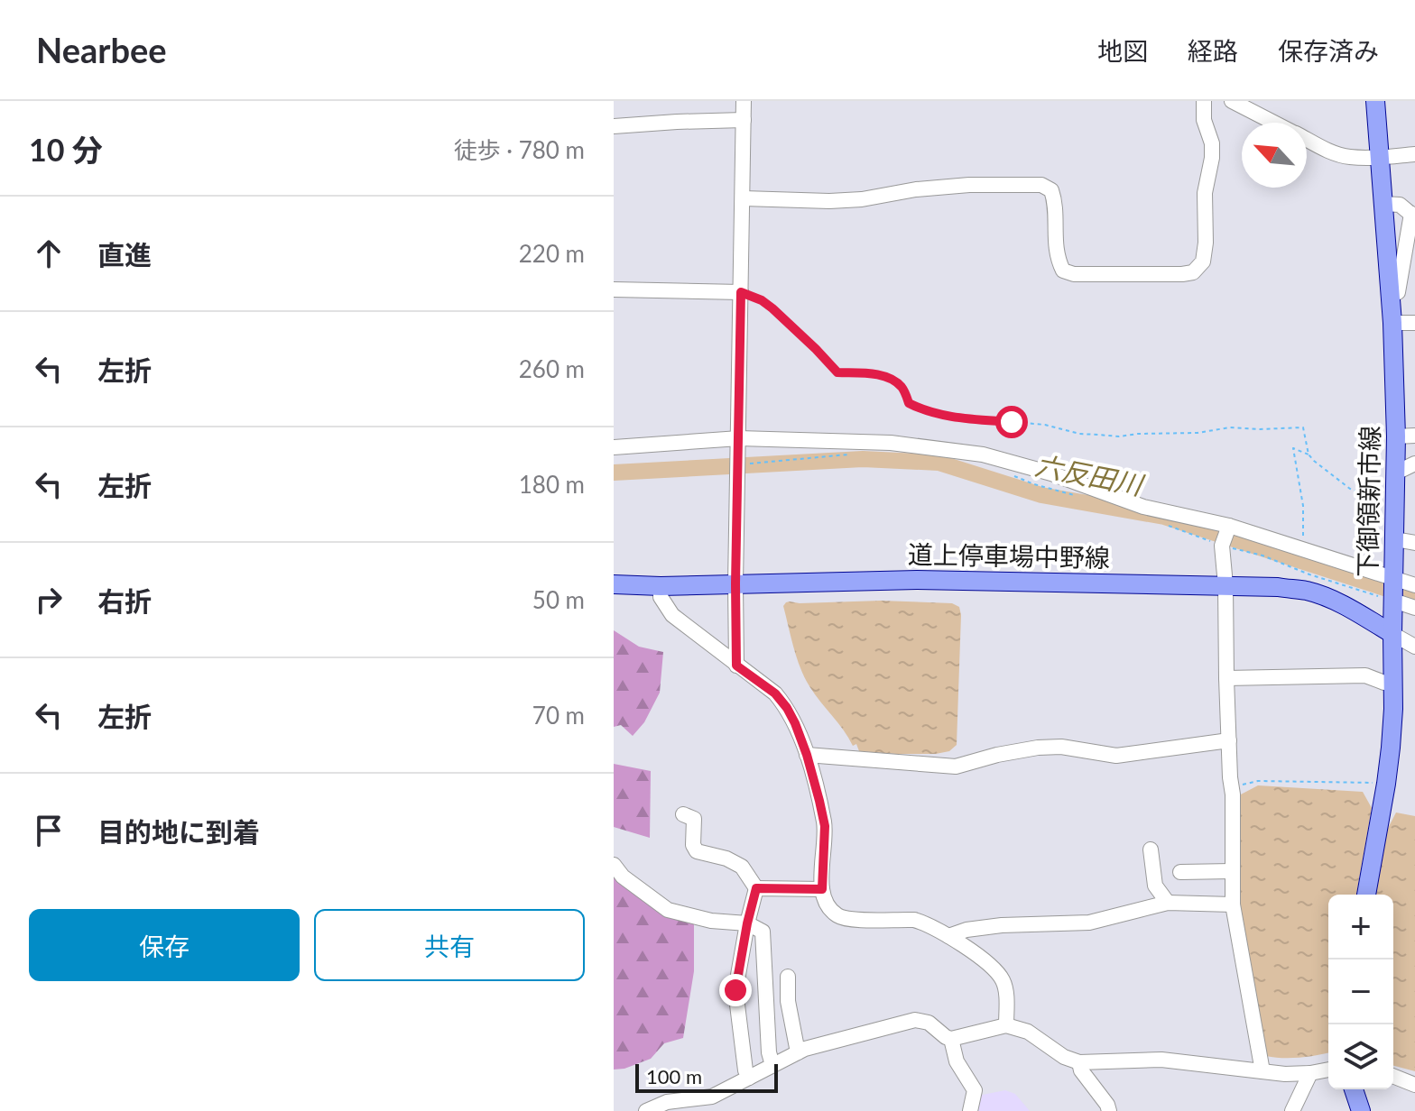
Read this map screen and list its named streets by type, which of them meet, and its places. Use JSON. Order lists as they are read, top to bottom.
{
  "streets": {
    "main road": ["下御領新市線", "道上停車場中野線"]
  },
  "crossings": [
    ["下御領新市線", "道上停車場中野線"]
  ],
  "water": ["六反田川"],
  "scale_bar": "100 m",
  "north": "top left",
  "page": {
    "header": "Nearbee",
    "nav": ["地図", "経路", "保存済み"],
    "heading": ["10 分", "徒歩 · 780 m"],
    "list": [
      ["直進", "220 m"],
      ["左折", "260 m"],
      ["左折", "180 m"],
      ["右折", "50 m"],
      ["左折", "70 m"],
      "目的地に到着"
    ],
    "buttons": ["保存", "共有"],
    "map_buttons": ["+", "−"],
    "scale": "100 m"
  }
}
